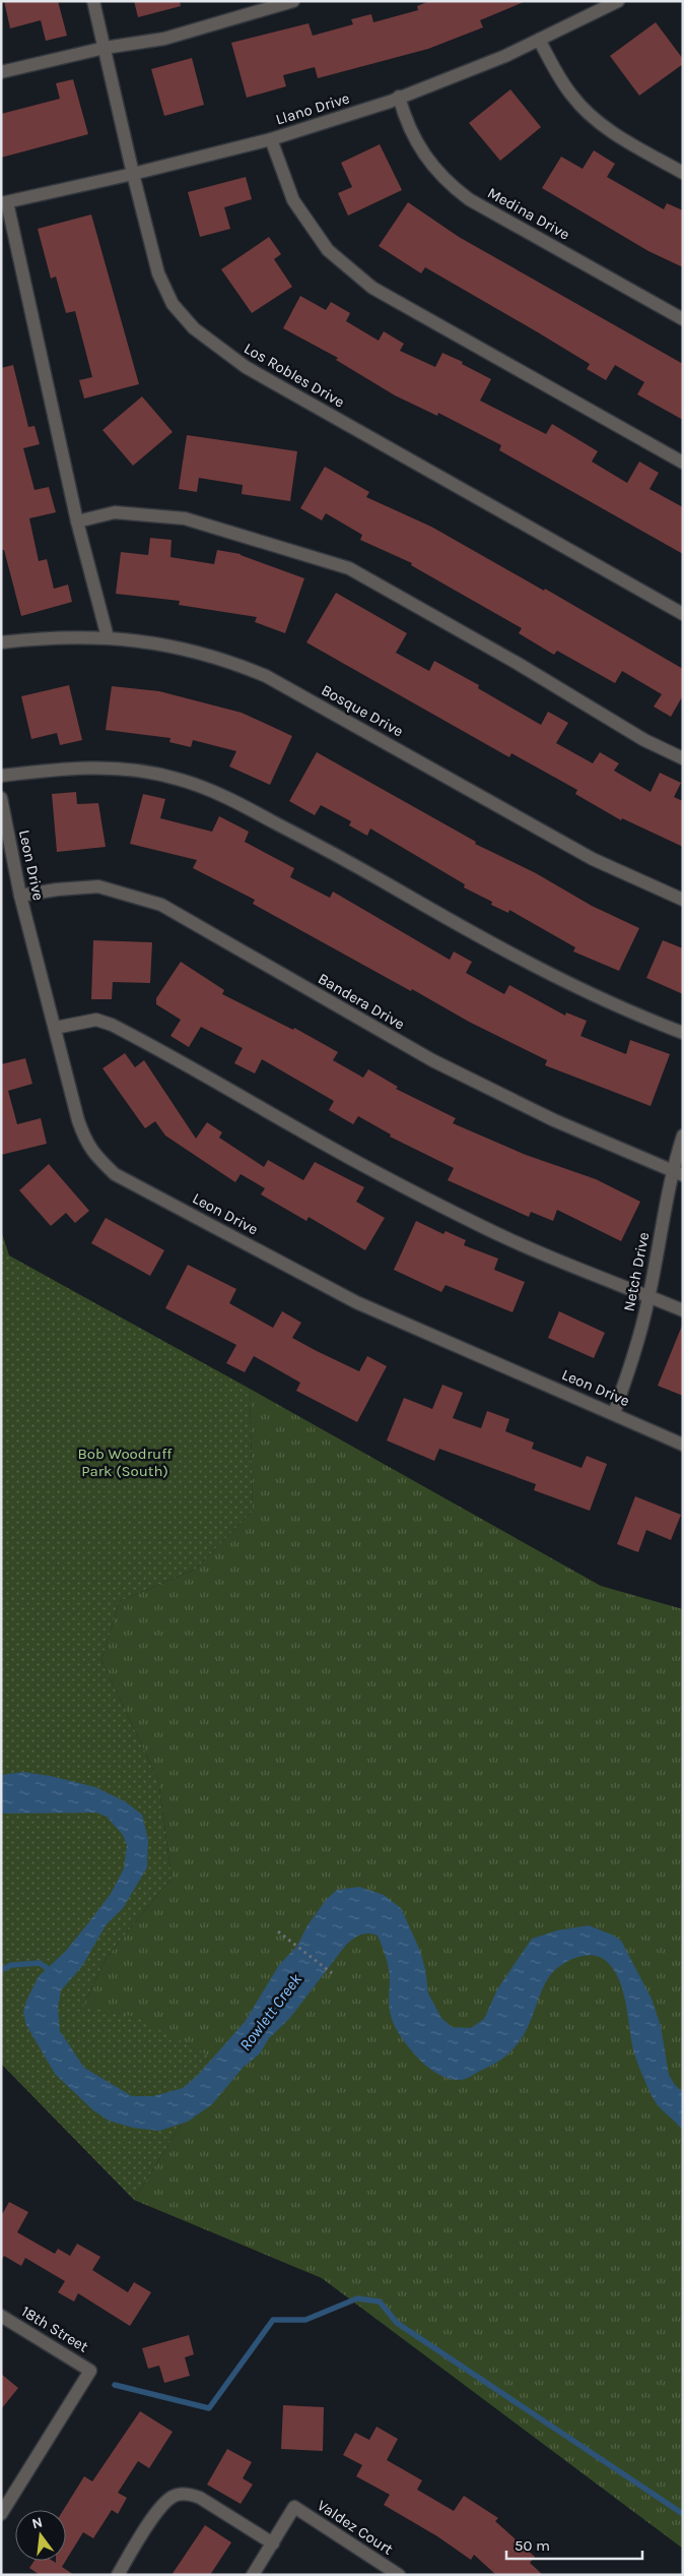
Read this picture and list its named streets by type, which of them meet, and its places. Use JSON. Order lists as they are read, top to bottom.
{
  "streets": {
    "street": [
      "Llano Drive",
      "Medina Drive",
      "Los Robles Drive",
      "Bosque Drive",
      "Leon Drive",
      "Bandera Drive",
      "Netch Drive",
      "18th Street",
      "Valdez Court"
    ]
  },
  "crossings": [
    ["Llano Drive", "Medina Drive"],
    ["Llano Drive", "Los Robles Drive"],
    ["Leon Drive", "Bandera Drive"],
    ["Leon Drive", "Netch Drive"],
    ["Bandera Drive", "Netch Drive"]
  ],
  "water": ["Rowlett Creek"],
  "parks": ["Bob Woodruff Park (South)"],
  "scale_bar": "50 m",
  "north": "top"
}
